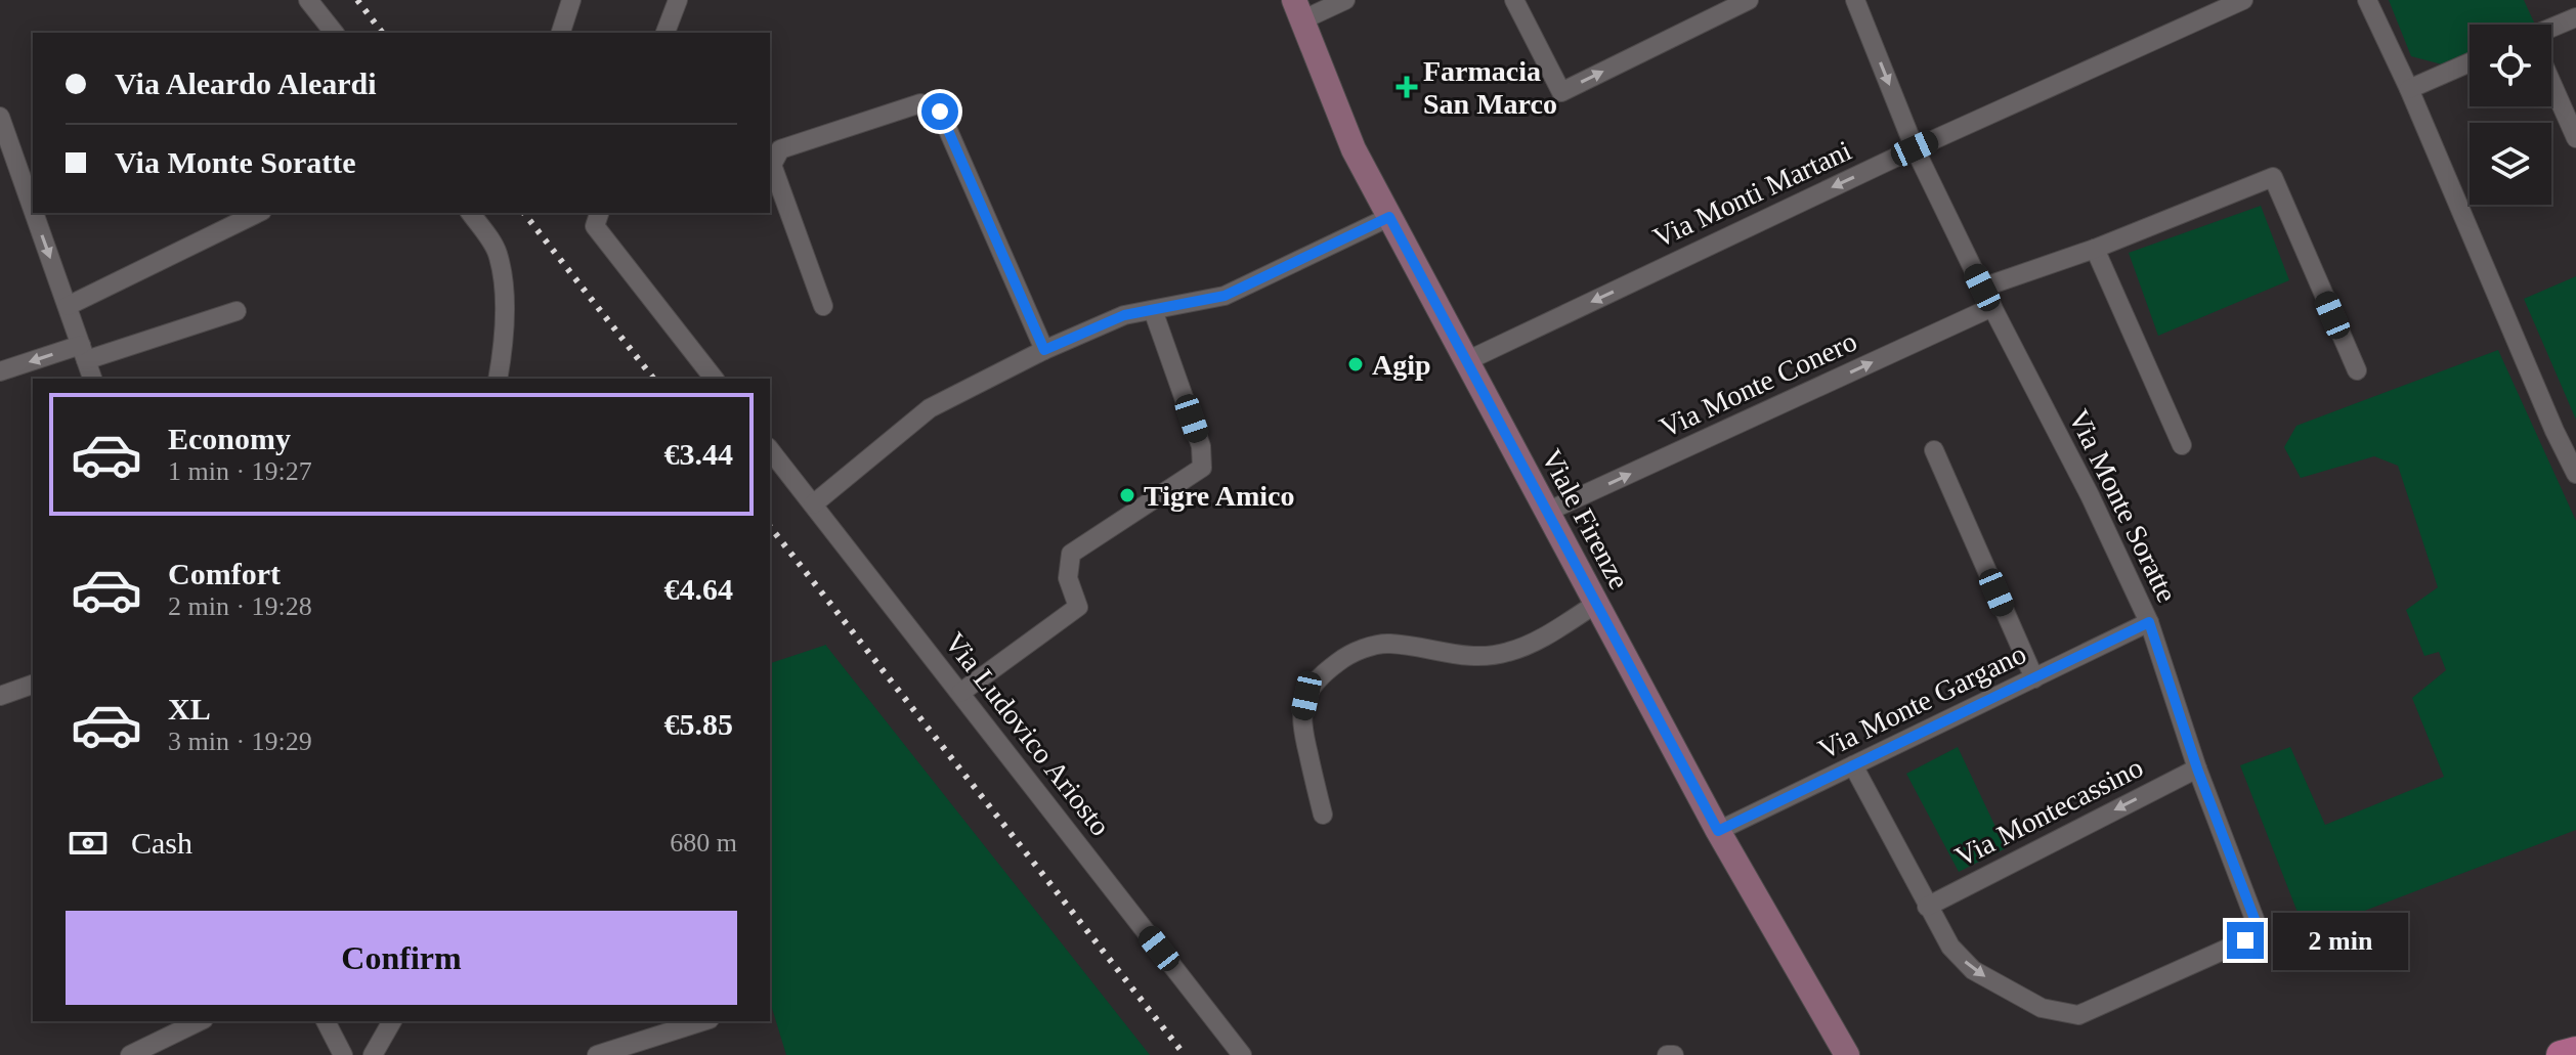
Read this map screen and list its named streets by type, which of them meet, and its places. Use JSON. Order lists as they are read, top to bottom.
{
  "streets": {
    "main road": ["Viale Firenze"],
    "street": [
      "Via Monti Martani",
      "Via Monte Conero",
      "Via Monte Soratte",
      "Via Monte Gargano",
      "Via Ludovico Ariosto",
      "Via Montecassino"
    ]
  },
  "crossings": [
    ["Via Monti Martani", "Via Monte Soratte"],
    ["Via Monti Martani", "Viale Firenze"],
    ["Via Monte Conero", "Via Monte Soratte"],
    ["Via Monte Conero", "Viale Firenze"],
    ["Via Monte Soratte", "Via Monte Gargano"],
    ["Via Monte Soratte", "Via Montecassino"],
    ["Viale Firenze", "Via Monte Gargano"]
  ],
  "one_way": ["Via Monti Martani", "Via Monte Conero", "Via Montecassino"],
  "places": {
    "health": ["Farmacia San Marco"],
    "other": ["Agip", "Tigre Amico"]
  },
  "page": {
    "banner": ["Via Aleardo Aleardi", "Via Monte Soratte"],
    "list": [
      {
        "name": "Economy",
        "note": "1 min · 19:27",
        "value": "€3.44"
      },
      {
        "name": "Comfort",
        "note": "2 min · 19:28",
        "value": "€4.64"
      },
      {
        "name": "XL",
        "note": "3 min · 19:29",
        "value": "€5.85"
      }
    ],
    "pay": ["Cash", "680 m"],
    "buttons": "Confirm",
    "bubble": "2 min"
  }
}
